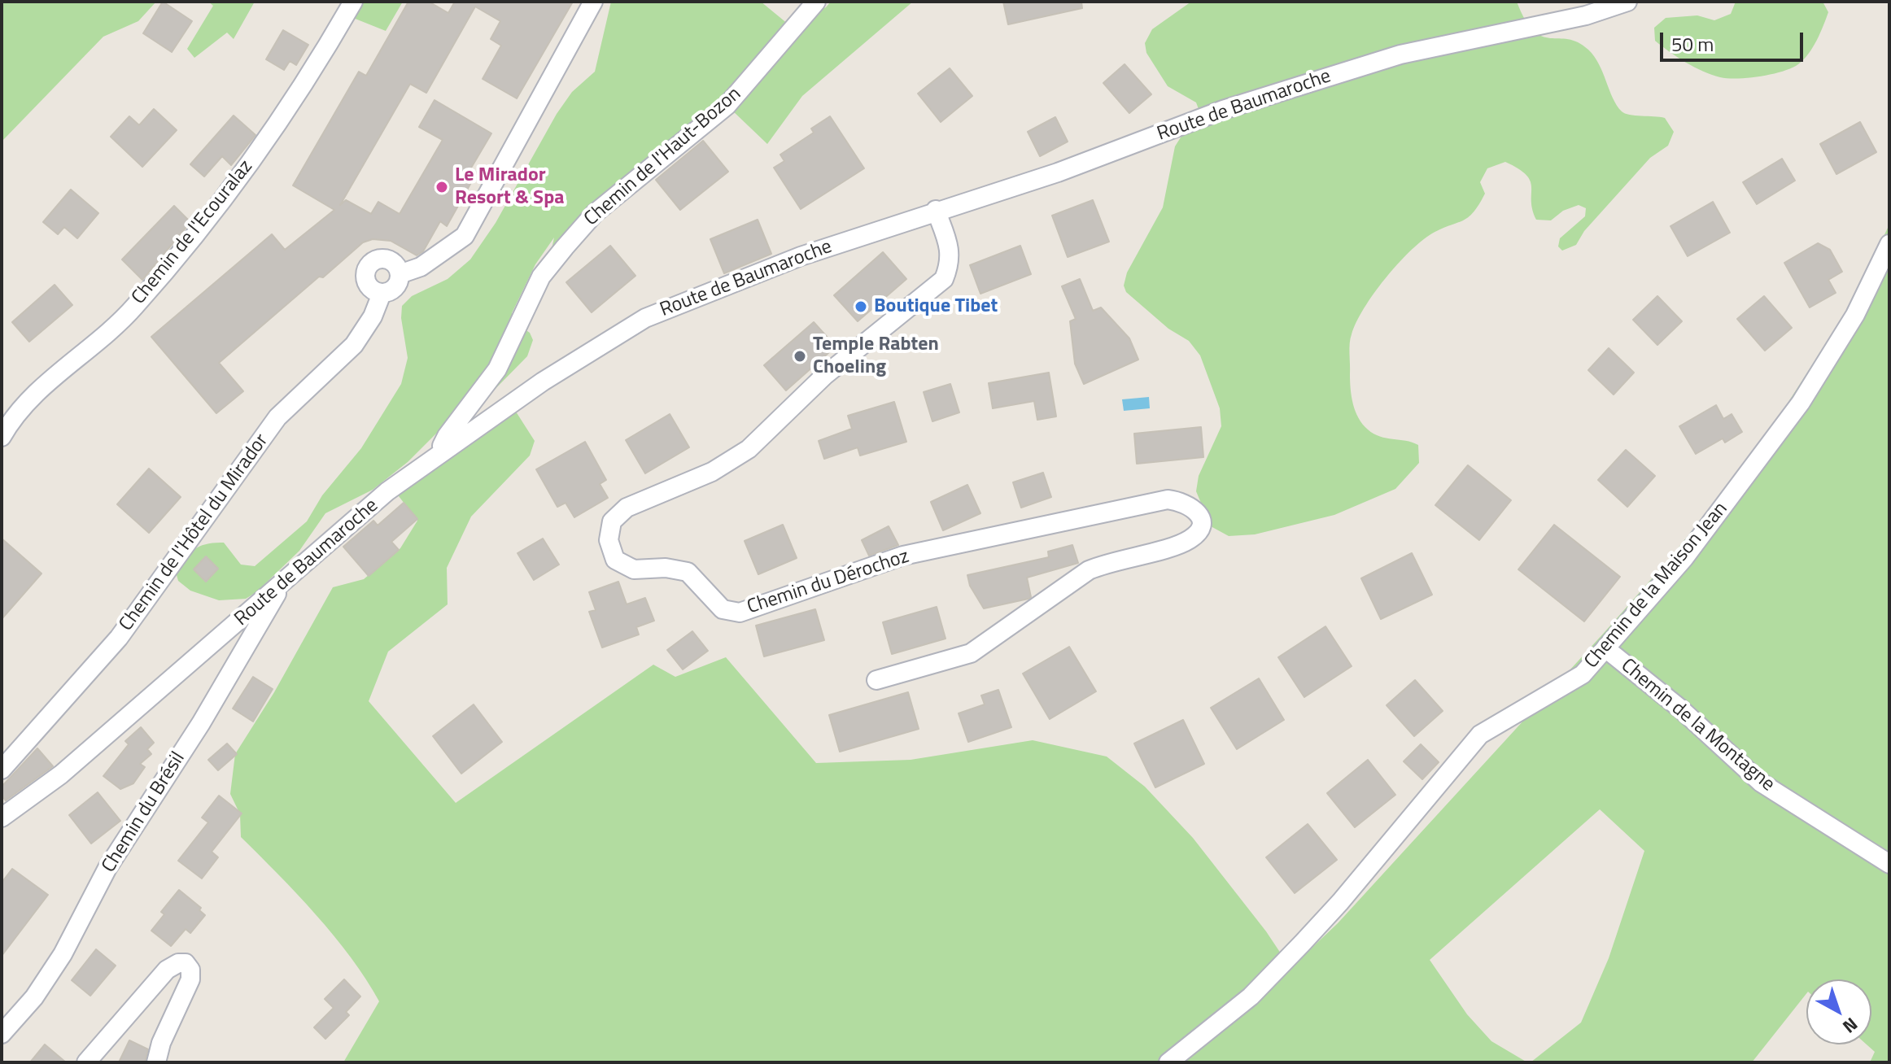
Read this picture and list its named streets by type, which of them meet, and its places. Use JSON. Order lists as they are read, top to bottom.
{
  "streets": {
    "street": [
      "Route de Baumaroche",
      "Chemin de l'Haut-Bozon",
      "Chemin de l'Ecouralaz",
      "Chemin de l'Hôtel du Mirador",
      "Chemin du Dérochoz",
      "Chemin de la Maison Jean",
      "Chemin de la Montagne",
      "Chemin du Brésil"
    ]
  },
  "crossings": [
    ["Route de Baumaroche", "Chemin de l'Haut-Bozon"],
    ["Route de Baumaroche", "Chemin du Dérochoz"],
    ["Route de Baumaroche", "Chemin du Brésil"],
    ["Chemin de la Maison Jean", "Chemin de la Montagne"]
  ],
  "places": ["Le Mirador Resort & Spa", "Boutique Tibet", "Temple Rabten Choeling"],
  "scale_bar": "50 m",
  "north": "bottom right"
}
